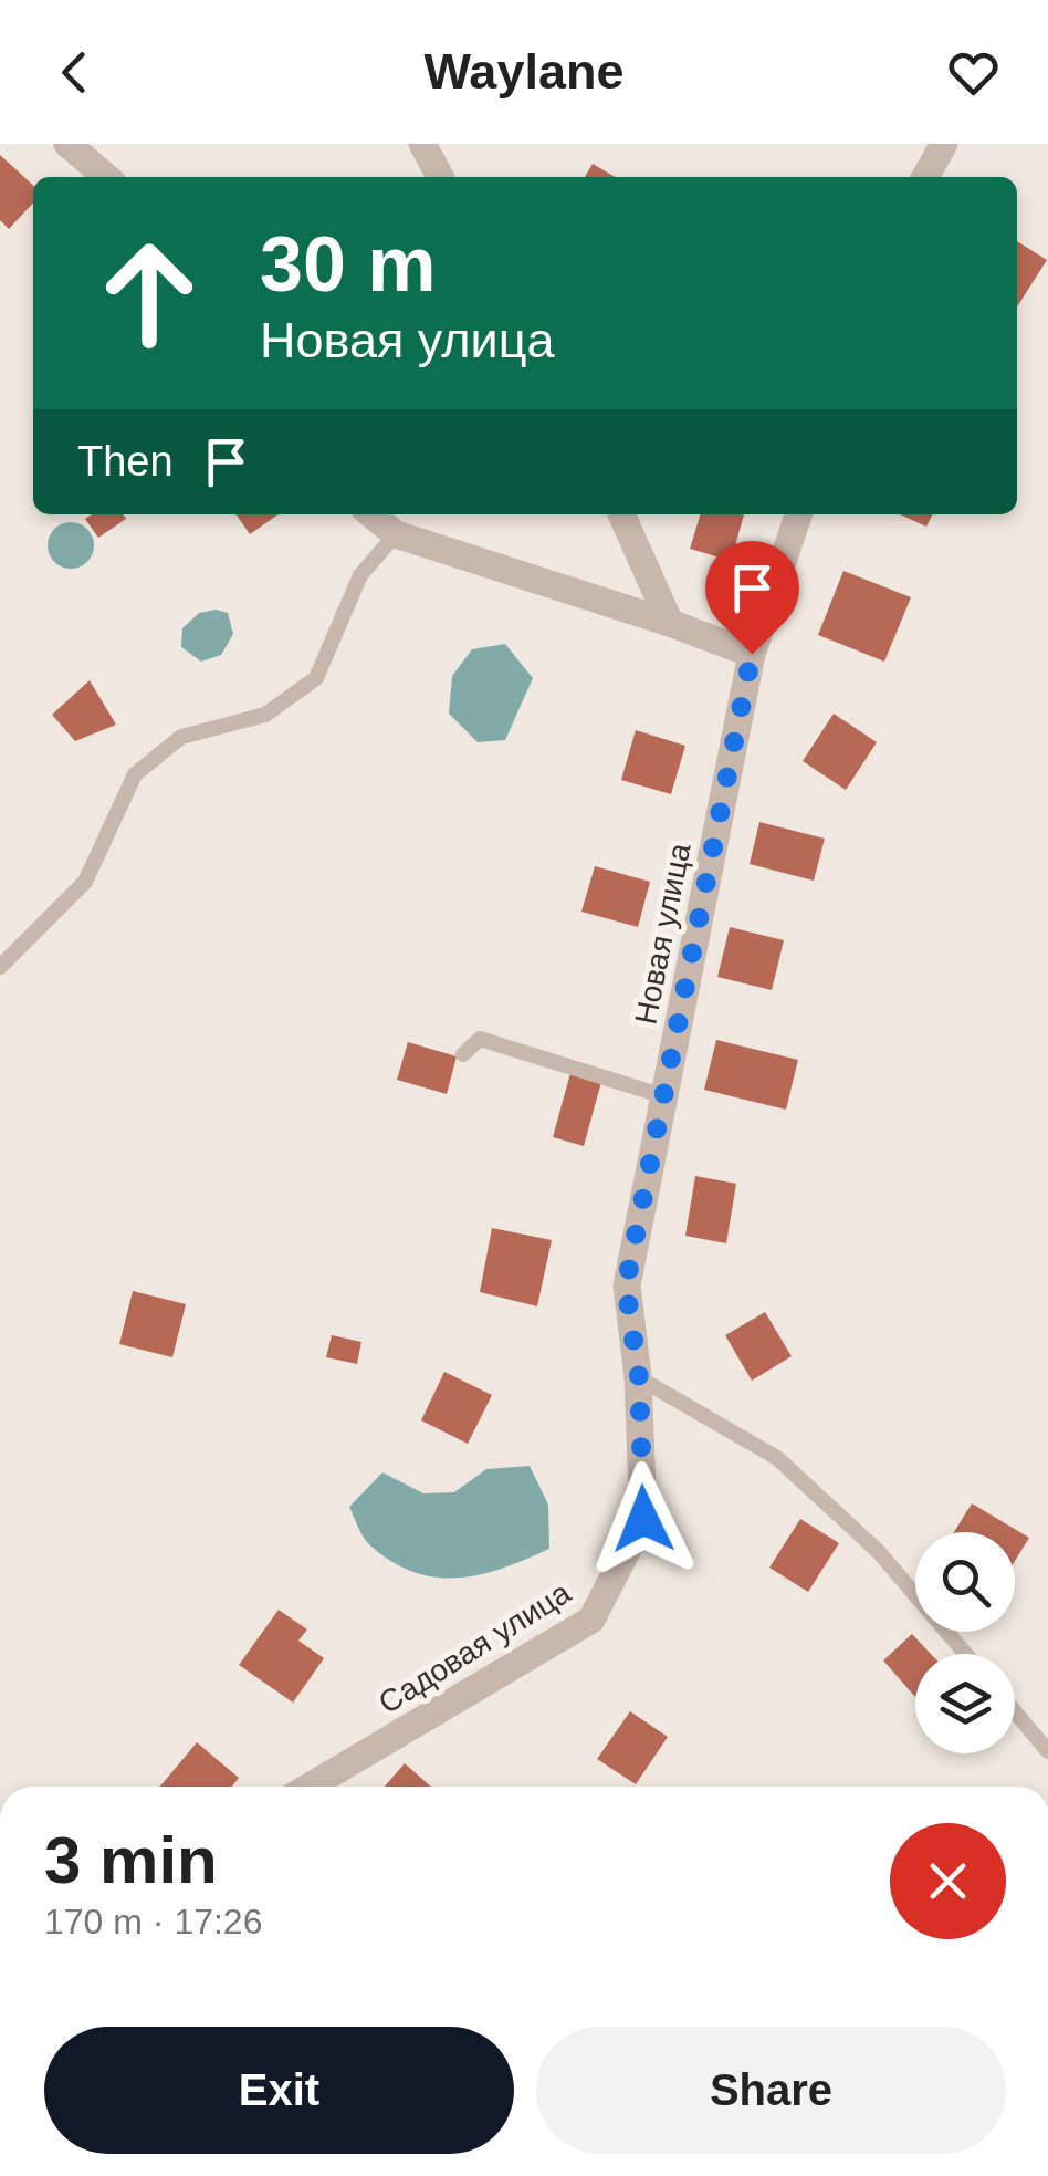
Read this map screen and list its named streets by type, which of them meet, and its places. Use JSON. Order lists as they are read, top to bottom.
{
  "streets": {
    "street": ["Новая улица", "Садовая улица"]
  },
  "crossings": [
    ["Новая улица", "Садовая улица"]
  ],
  "page": {
    "header": "Waylane",
    "turn": ["30 m", "Новая улица"],
    "then": "Then",
    "heading": ["3 min", "170 m · 17:26"],
    "buttons": ["Exit", "Share"]
  }
}
